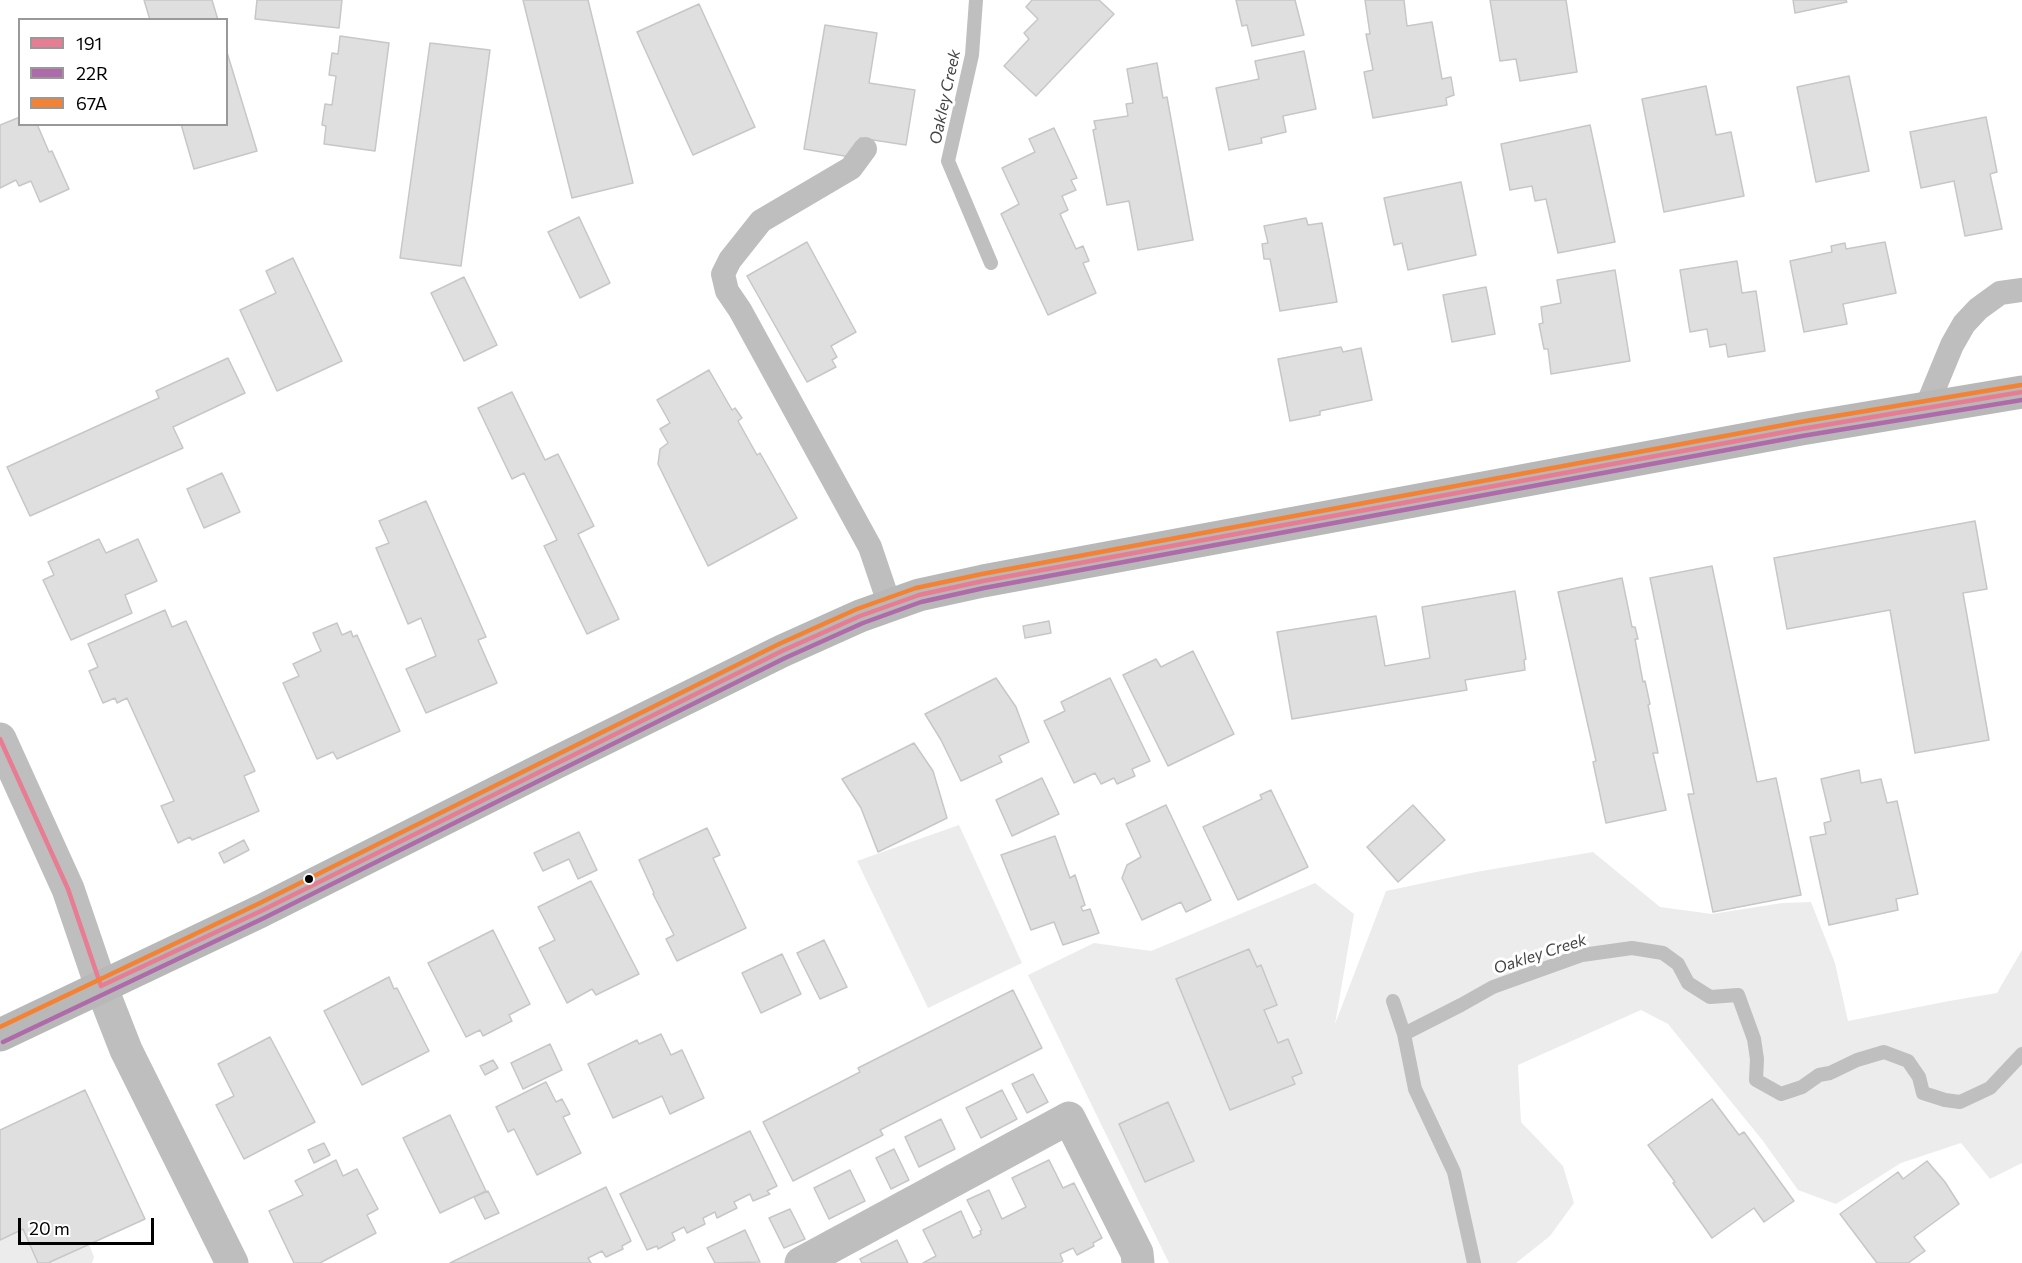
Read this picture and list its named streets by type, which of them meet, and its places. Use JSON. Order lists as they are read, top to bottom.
{
  "water": ["Oakley Creek"],
  "lines": ["transit line 67A", "transit line 191", "transit line 22R"],
  "legend": ["191", "22R", "67A"],
  "scale_bar": "20 m"
}
